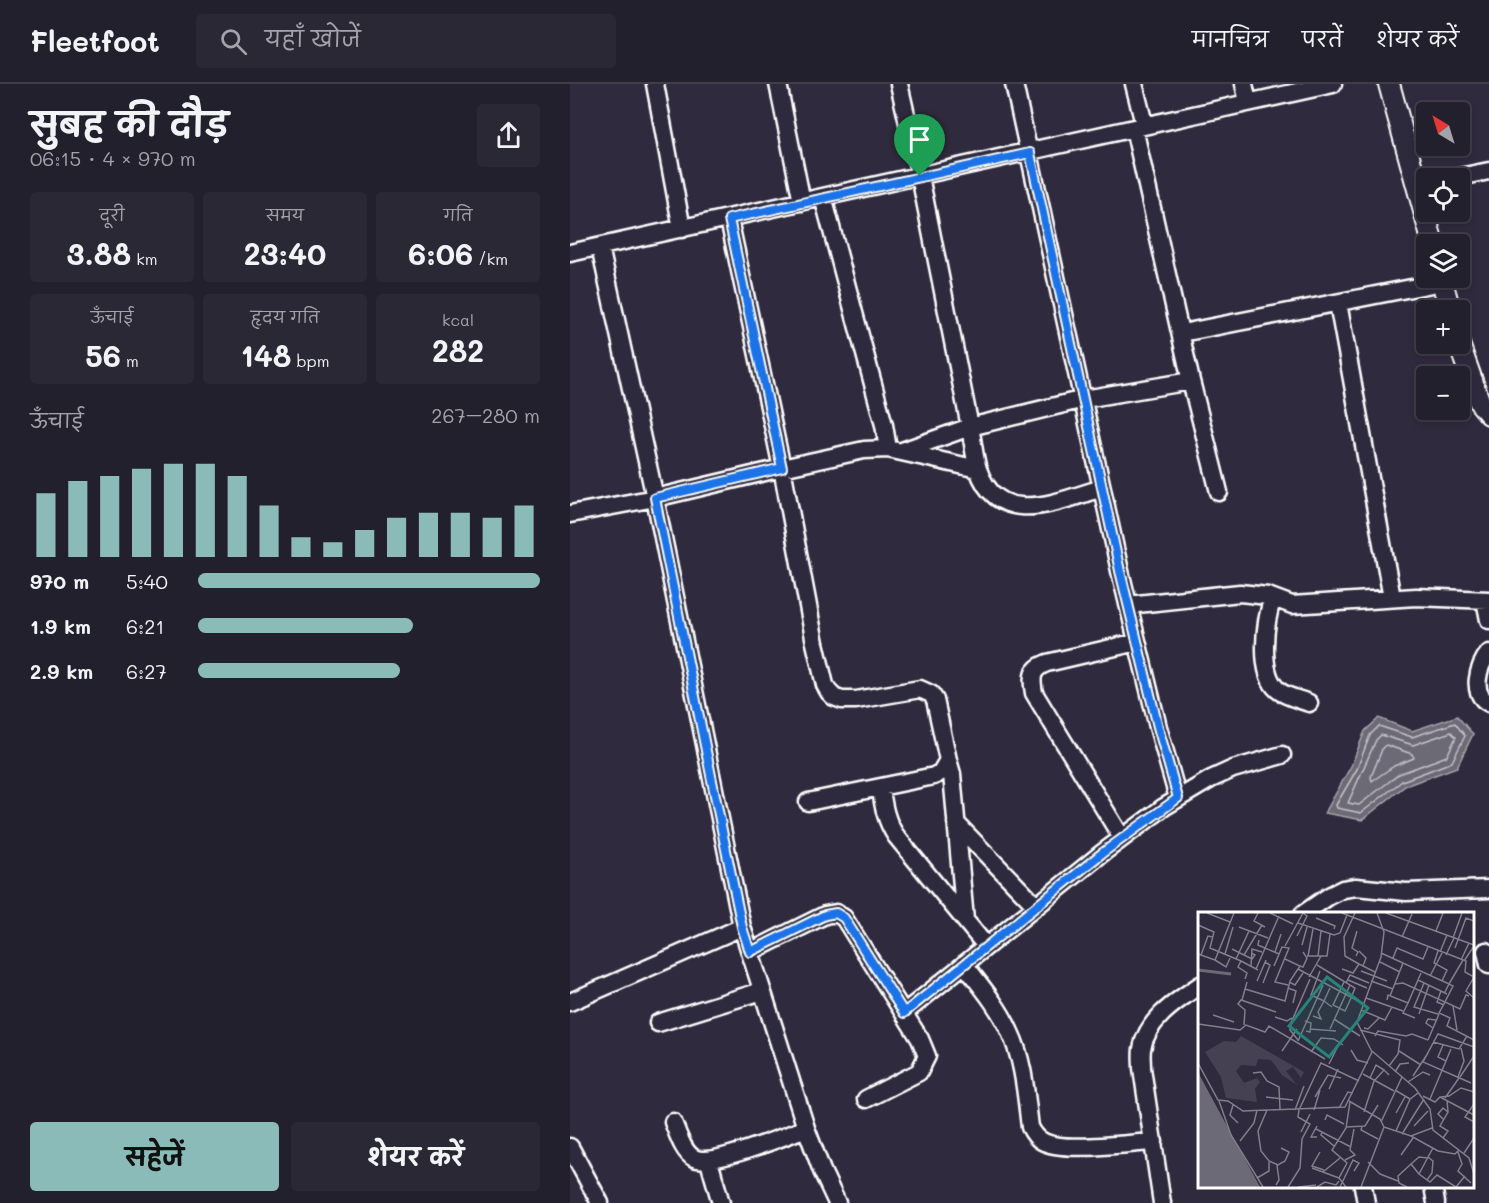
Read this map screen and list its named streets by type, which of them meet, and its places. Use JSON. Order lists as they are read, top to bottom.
{
  "north": "top left",
  "page": {
    "header": "Fleetfoot",
    "search": "यहाँ खोजें",
    "nav": ["मानचित्र", "परतें", "शेयर करें"],
    "heading": ["सुबह की दौड़", "06:15 · 4 × 970 m"],
    "map_buttons": ["+", "−"],
    "stats": [
      ["दूरी", "3.88 km"],
      ["समय", "23:40"],
      ["गति", "6:06 /km"],
      ["ऊँचाई", "56 m"],
      ["हृदय गति", "148 bpm"],
      ["kcal", "282"]
    ],
    "chart": ["ऊँचाई", "267–280 m"],
    "list": [
      {
        "name": "970 m",
        "note": "5:40"
      },
      {
        "name": "1.9 km",
        "note": "6:21"
      },
      {
        "name": "2.9 km",
        "note": "6:27"
      }
    ],
    "buttons": ["सहेजें", "शेयर करें"]
  }
}
